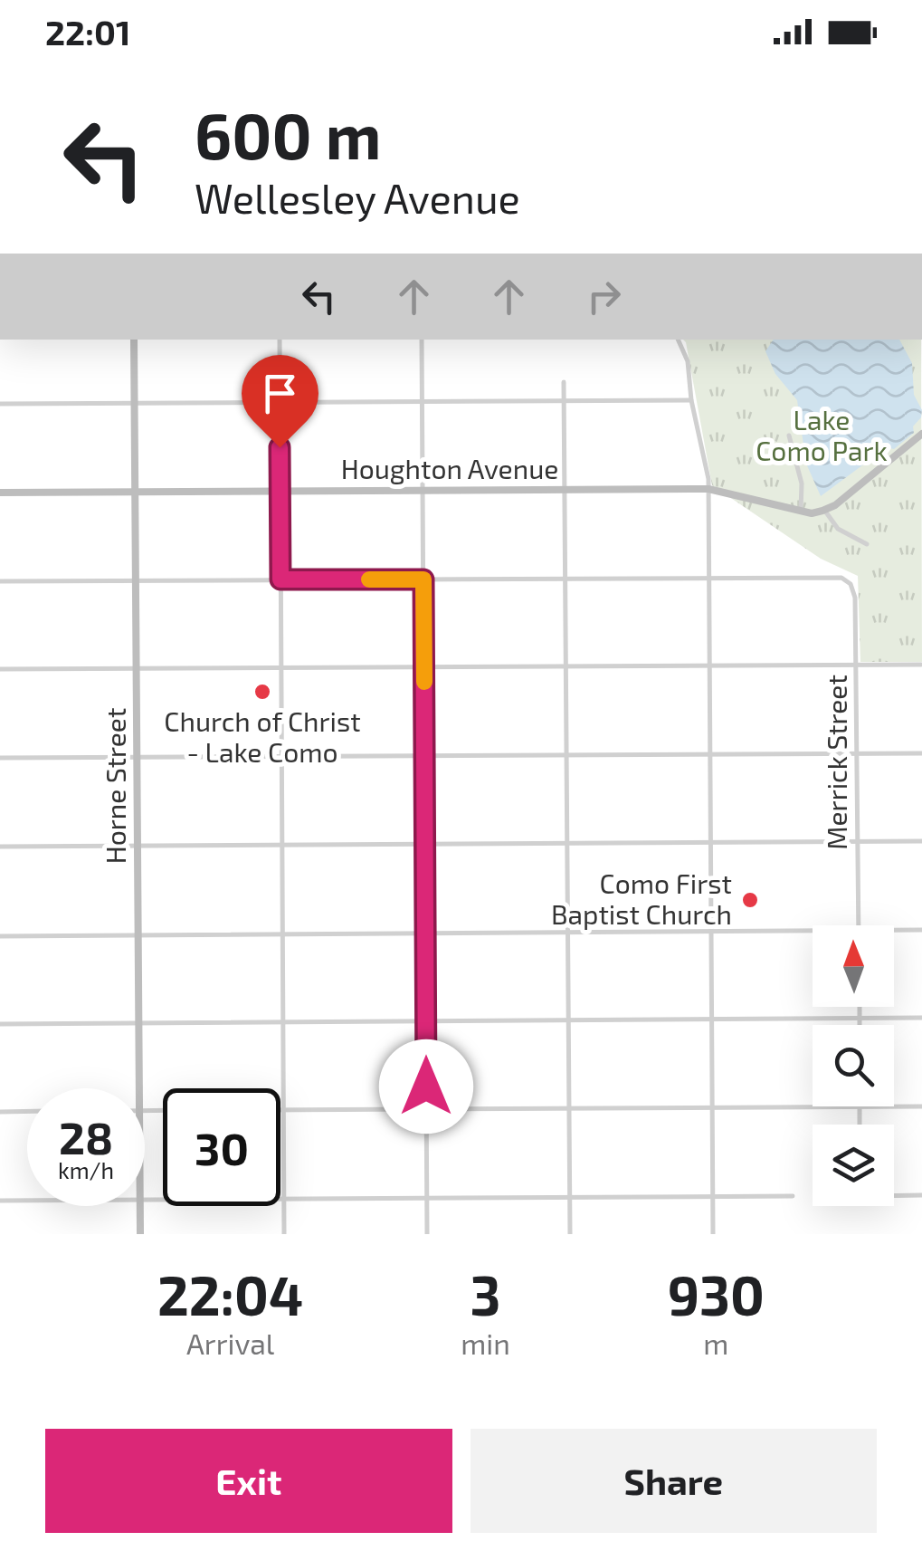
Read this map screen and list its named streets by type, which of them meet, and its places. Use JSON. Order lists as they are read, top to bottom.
{
  "streets": {
    "street": ["Houghton Avenue", "Merrick Street", "Horne Street"]
  },
  "crossings": [
    ["Houghton Avenue", "Horne Street"]
  ],
  "parks": ["Lake Como Park"],
  "places": ["Church of Christ - Lake Como", "Como First Baptist Church"],
  "north": "top",
  "page": {
    "status": "22:01",
    "turn": ["600 m", "Wellesley Avenue"],
    "speed": "28 km/h",
    "limit": "30",
    "eta": [
      "22:04",
      "Arrival",
      "3",
      "min",
      "930",
      "m"
    ],
    "buttons": ["Exit", "Share"]
  }
}
